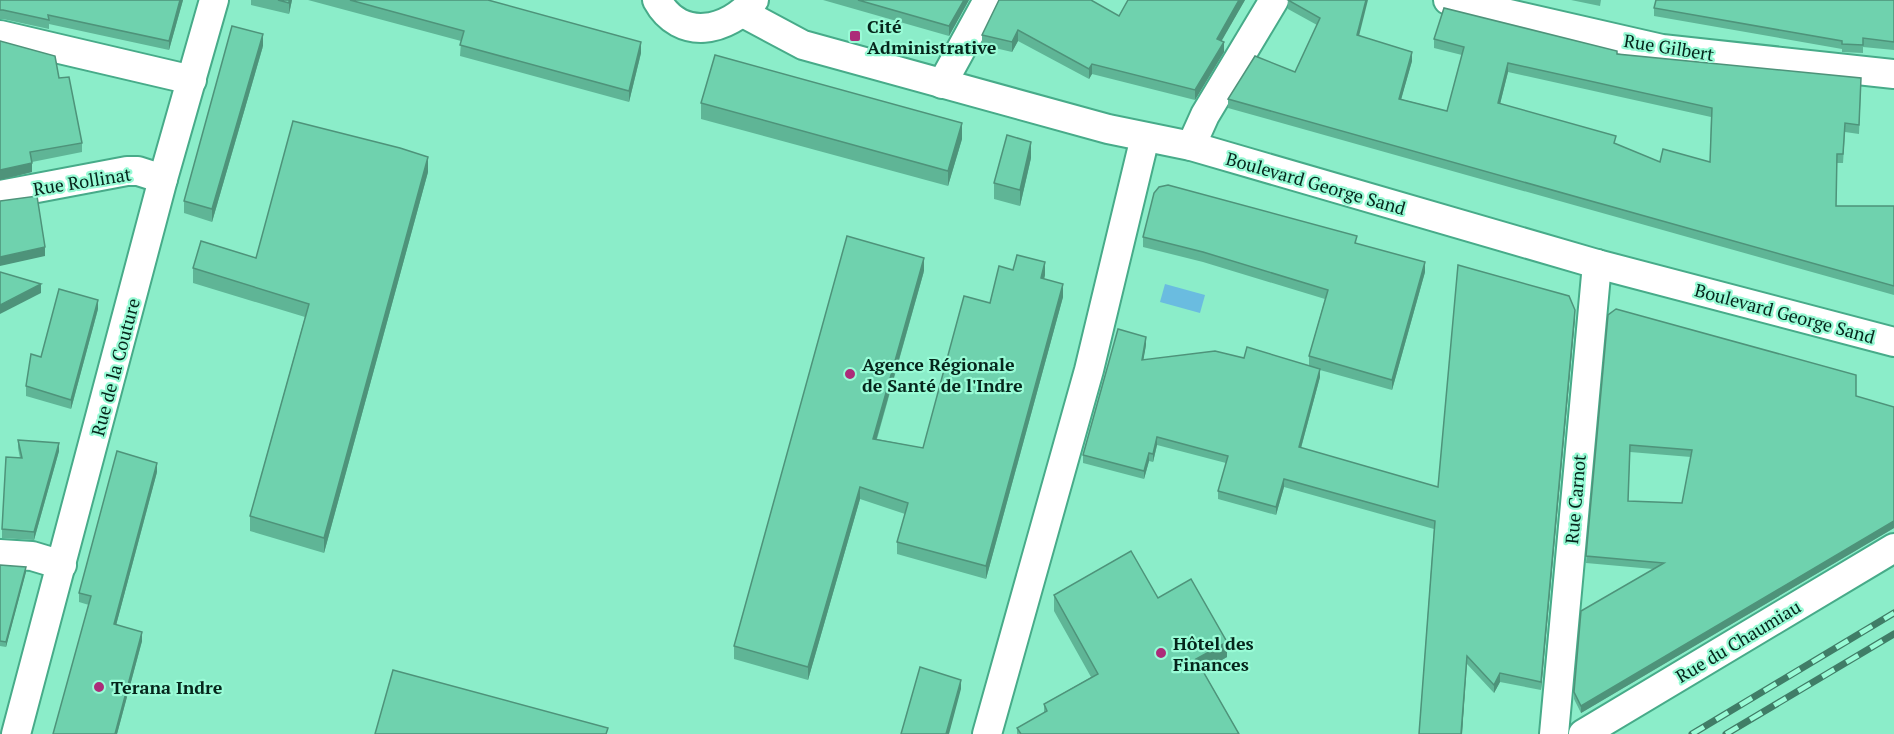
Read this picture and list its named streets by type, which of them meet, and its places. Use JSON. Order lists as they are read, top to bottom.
{
  "streets": {
    "street": [
      "Rue Gilbert",
      "Rue Rollinat",
      "Boulevard George Sand",
      "Rue de la Couture",
      "Rue Carnot",
      "Rue du Chaumiau"
    ]
  },
  "crossings": [
    ["Rue Rollinat", "Rue de la Couture"],
    ["Boulevard George Sand", "Rue Carnot"]
  ],
  "places": {
    "transit": ["Cité Administrative"],
    "other": ["Agence Régionale de Santé de l'Indre", "Hôtel des Finances", "Terana Indre"]
  }
}
